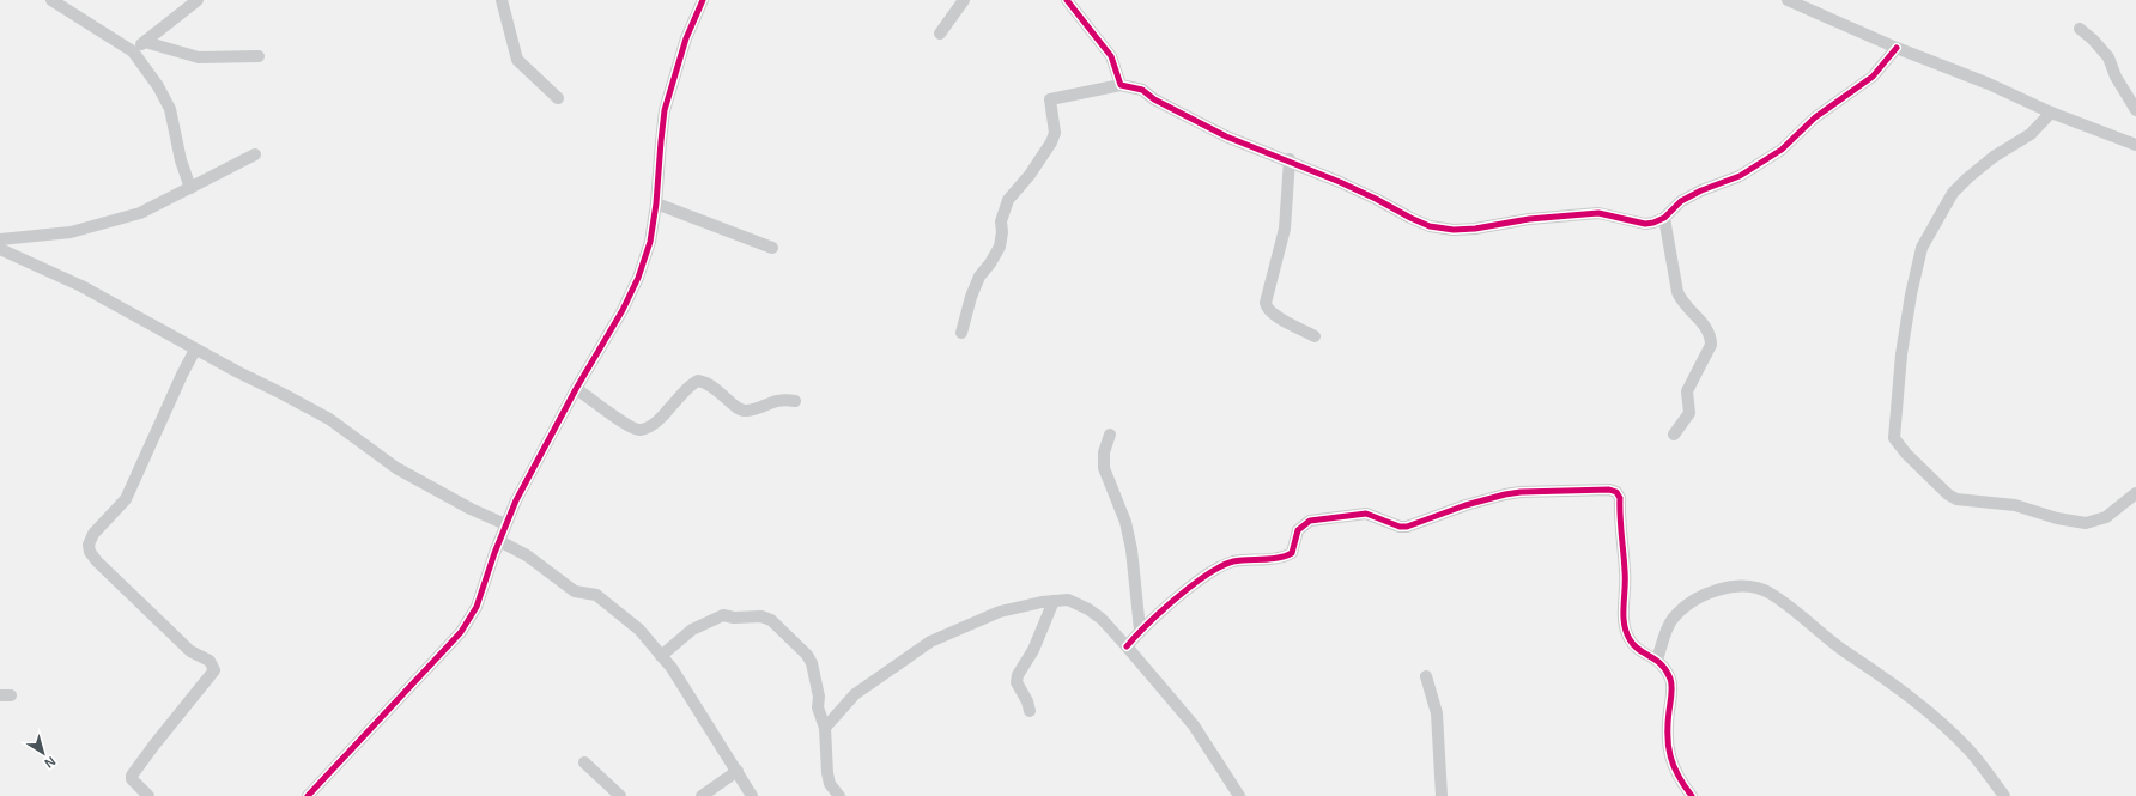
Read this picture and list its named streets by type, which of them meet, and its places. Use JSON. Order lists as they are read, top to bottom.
{
  "north": "bottom right"
}
